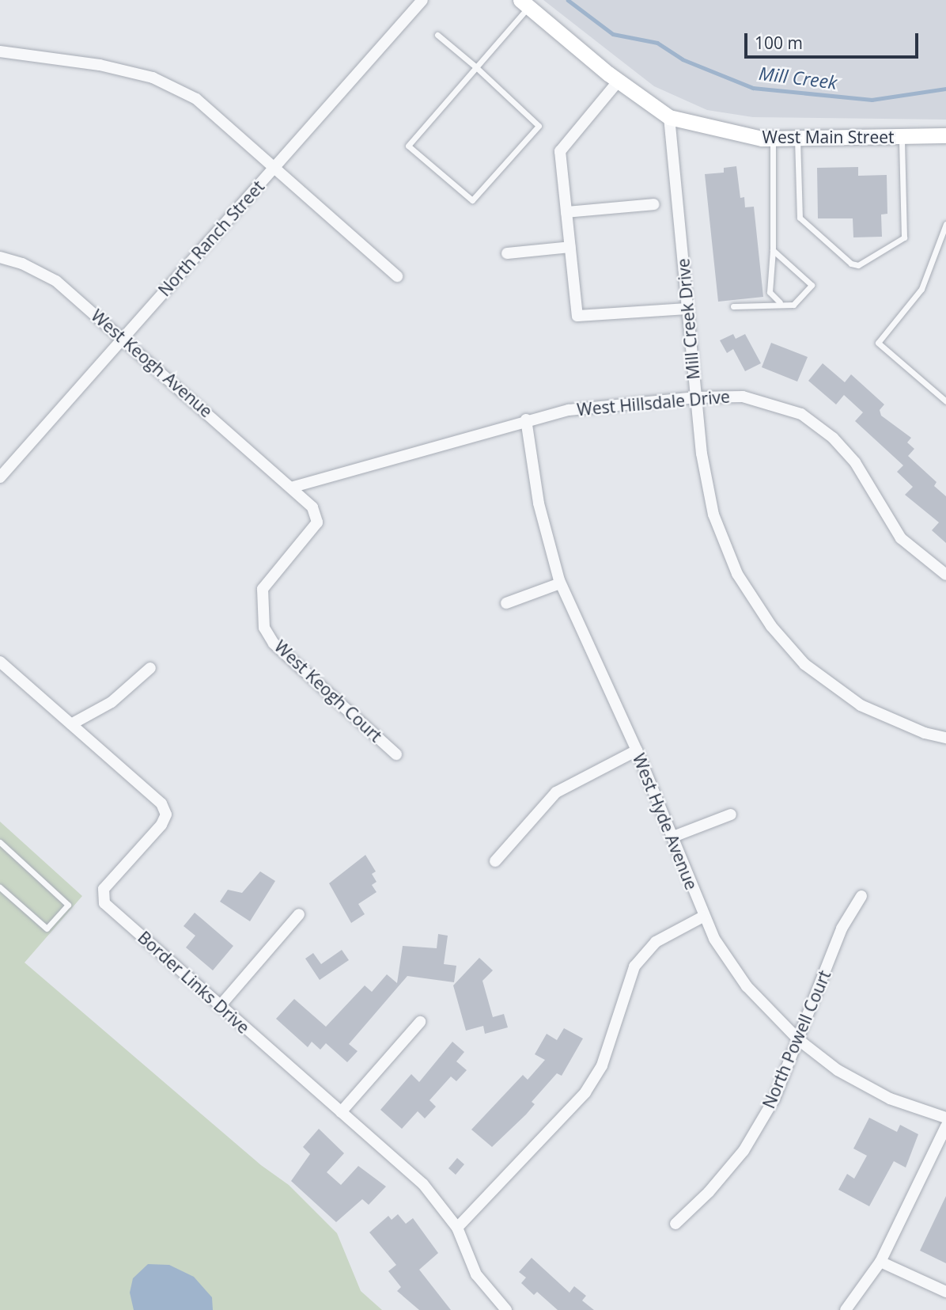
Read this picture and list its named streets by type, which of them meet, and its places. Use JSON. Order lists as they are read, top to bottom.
{
  "streets": {
    "street": [
      "West Main Street",
      "North Ranch Street",
      "Mill Creek Drive",
      "West Keogh Avenue",
      "West Hillsdale Drive",
      "West Keogh Court",
      "West Hyde Avenue",
      "Border Links Drive",
      "North Powell Court"
    ]
  },
  "crossings": [
    ["West Main Street", "Mill Creek Drive"],
    ["North Ranch Street", "West Keogh Avenue"],
    ["Mill Creek Drive", "West Hillsdale Drive"],
    ["West Keogh Avenue", "West Hillsdale Drive"],
    ["West Keogh Avenue", "West Keogh Court"],
    ["West Hillsdale Drive", "West Keogh Court"],
    ["West Hillsdale Drive", "West Hyde Avenue"],
    ["West Hyde Avenue", "North Powell Court"]
  ],
  "water": ["Mill Creek"],
  "scale_bar": "100 m"
}
